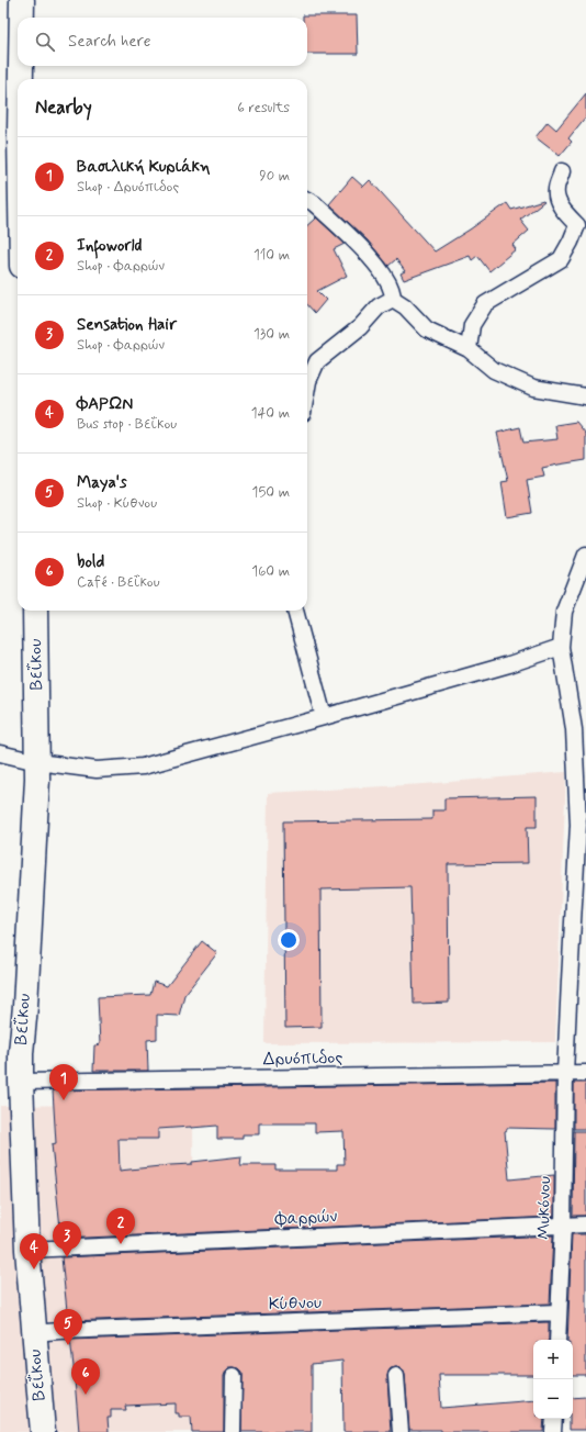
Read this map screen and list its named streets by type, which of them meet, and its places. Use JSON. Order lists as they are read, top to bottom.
{
  "streets": {
    "main road": ["Βεΐκου"],
    "street": [
      "Δρυόπιδος",
      "Μυκόνου",
      "Φαρρών",
      "Κύθνου"
    ]
  },
  "crossings": [
    ["Βεΐκου", "Δρυόπιδος"],
    ["Βεΐκου", "Φαρρών"],
    ["Βεΐκου", "Κύθνου"],
    ["Δρυόπιδος", "Μυκόνου"],
    ["Μυκόνου", "Φαρρών"],
    ["Μυκόνου", "Κύθνου"]
  ],
  "page": {
    "search": "Search here",
    "heading": ["Nearby", "6 results"],
    "list": [
      {
        "mark": "1",
        "name": "Βασιλική Κυριάκη",
        "note": "Shop · Δρυόπιδος",
        "value": "90 m"
      },
      {
        "mark": "2",
        "name": "Infoworld",
        "note": "Shop · Φαρρών",
        "value": "110 m"
      },
      {
        "mark": "3",
        "name": "Sensation Hair",
        "note": "Shop · Φαρρών",
        "value": "130 m"
      },
      {
        "mark": "4",
        "name": "ΦΑΡΩΝ",
        "note": "Bus stop · Βεΐκου",
        "value": "140 m"
      },
      {
        "mark": "5",
        "name": "Maya's",
        "note": "Shop · Κύθνου",
        "value": "150 m"
      },
      {
        "mark": "6",
        "name": "bold",
        "note": "Café · Βεΐκου",
        "value": "160 m"
      }
    ],
    "pins": [
      "1",
      "2",
      "3",
      "4",
      "5",
      "6"
    ],
    "map_buttons": ["+", "−"]
  }
}
